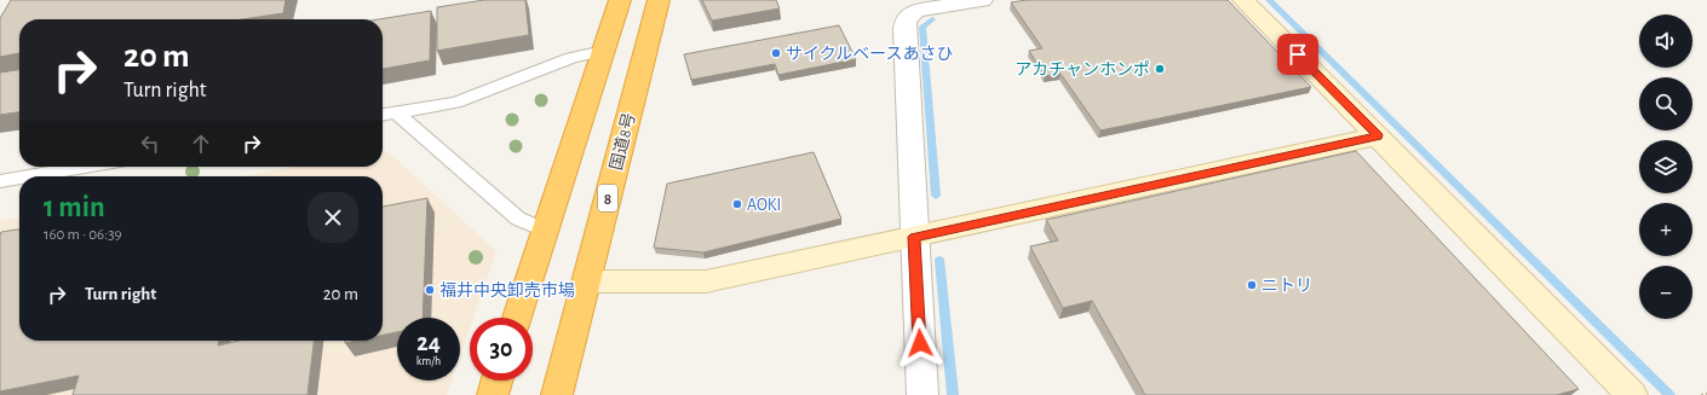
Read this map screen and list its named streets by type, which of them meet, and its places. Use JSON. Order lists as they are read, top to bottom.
{
  "streets": {
    "highway": ["国道8号", "8"]
  },
  "places": [
    "サイクルベースあさひ",
    "アカチャンホンポ",
    "AOKI",
    "ニトリ",
    "福井中央卸売市場"
  ],
  "page": {
    "map_buttons": ["+", "−"],
    "turn": ["20 m", "Turn right"],
    "heading": ["1 min", "160 m · 06:39"],
    "list": [
      {
        "name": "Turn right",
        "value": "20 m"
      }
    ],
    "speed": "24 km/h",
    "limit": "30"
  }
}
